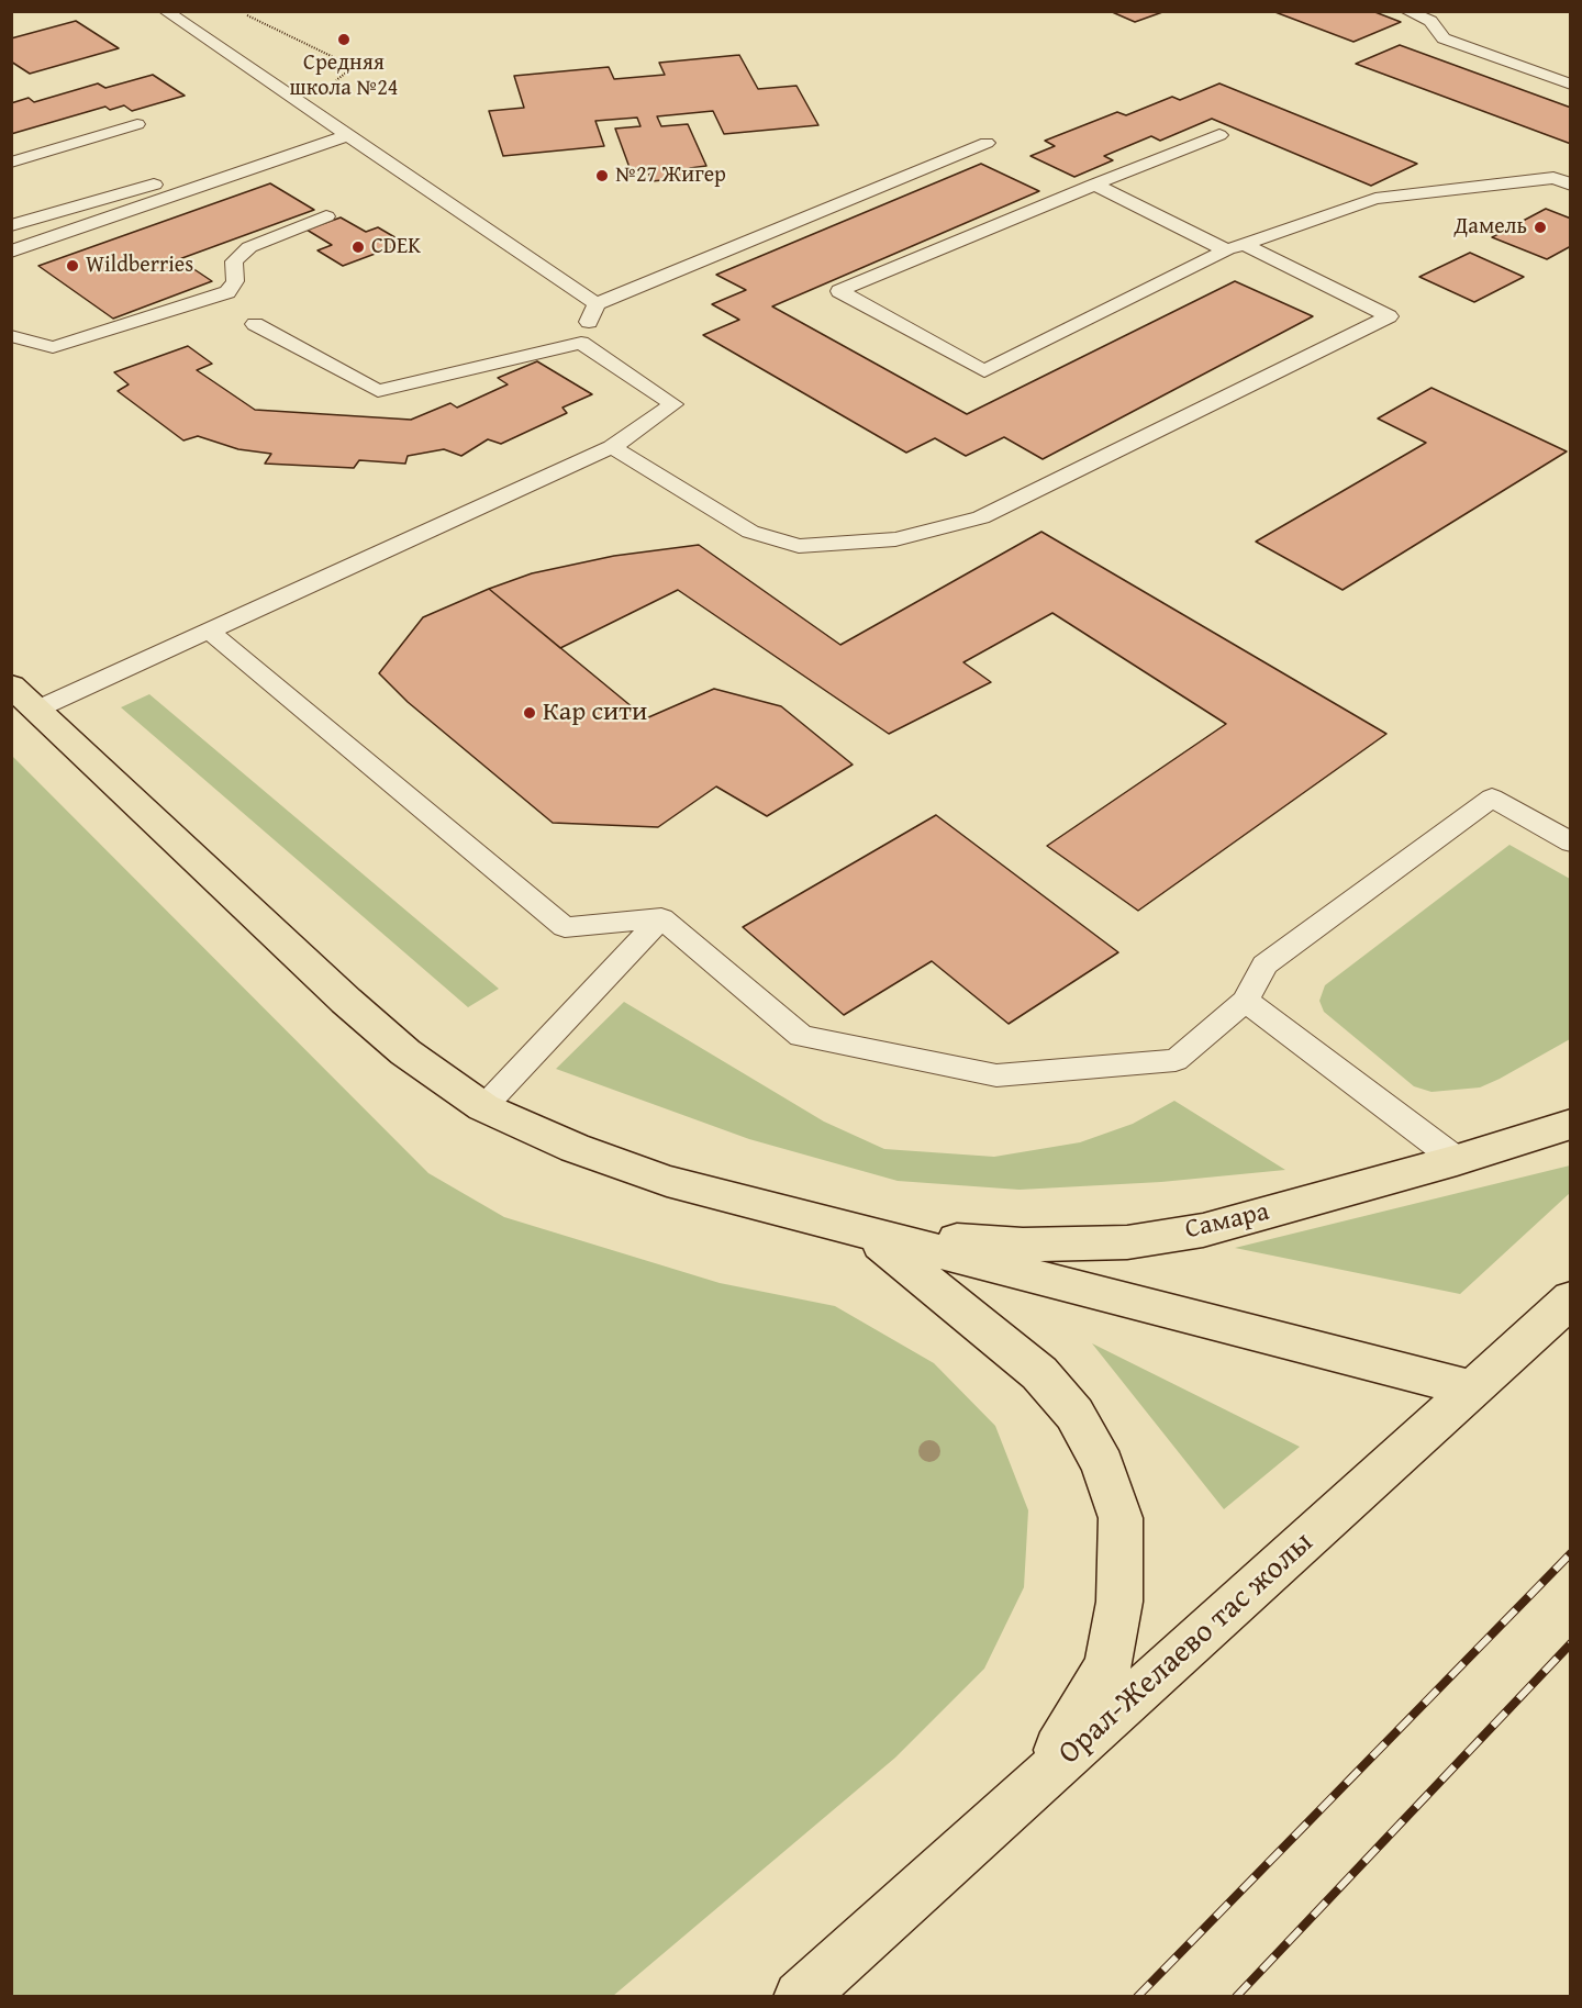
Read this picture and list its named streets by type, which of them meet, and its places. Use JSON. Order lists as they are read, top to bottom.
{
  "streets": {
    "main road": ["Самара", "Орал-Желаево тас жолы"]
  },
  "places": [
    "Средняя школа №24",
    "№27 Жигер",
    "Дамель",
    "CDEK",
    "Wildberries",
    "Кар сити"
  ]
}
